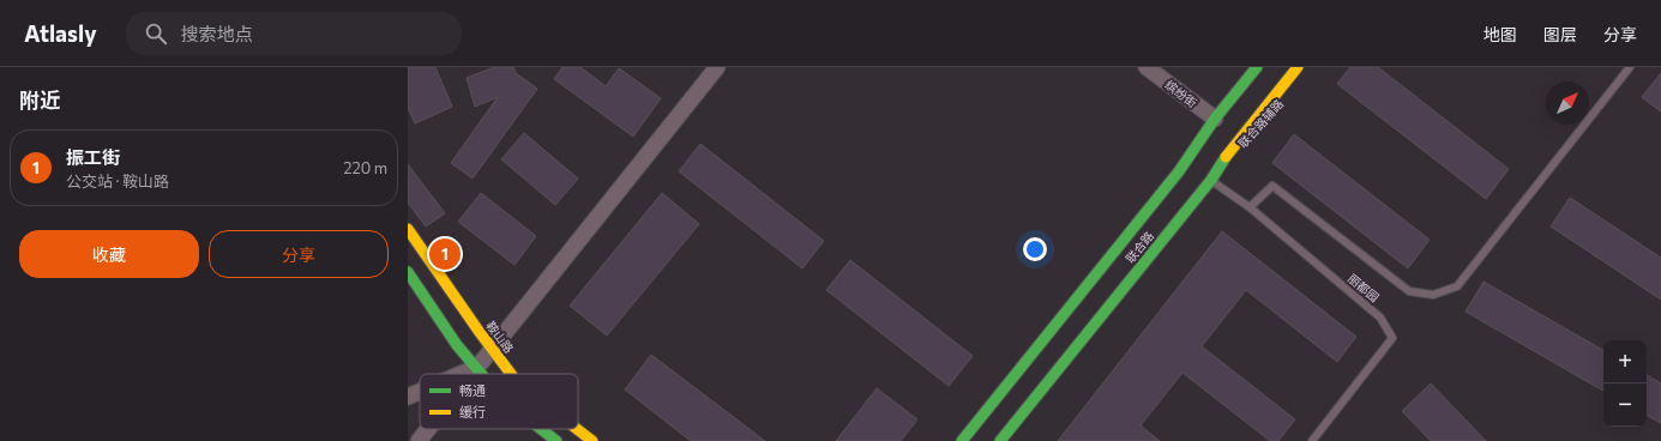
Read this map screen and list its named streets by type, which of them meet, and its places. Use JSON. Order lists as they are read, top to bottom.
{
  "streets": {
    "main road": ["联合路", "鞍山路"],
    "street": ["缤纷街", "联合路辅路"],
    "lane": ["丽都园"]
  },
  "crossings": [
    ["缤纷街", "联合路"],
    ["联合路辅路", "联合路"],
    ["联合路辅路", "丽都园"],
    ["联合路", "丽都园"]
  ],
  "legend": ["畅通", "缓行"],
  "north": "top right",
  "page": {
    "header": "Atlasly",
    "search": "搜索地点",
    "nav": ["地图", "图层", "分享"],
    "heading": "附近",
    "list": [
      {
        "mark": "1",
        "name": "振工街",
        "note": "公交站 · 鞍山路",
        "value": "220 m"
      }
    ],
    "buttons": ["收藏", "分享"],
    "pins": "1",
    "map_buttons": ["+", "−"]
  }
}
